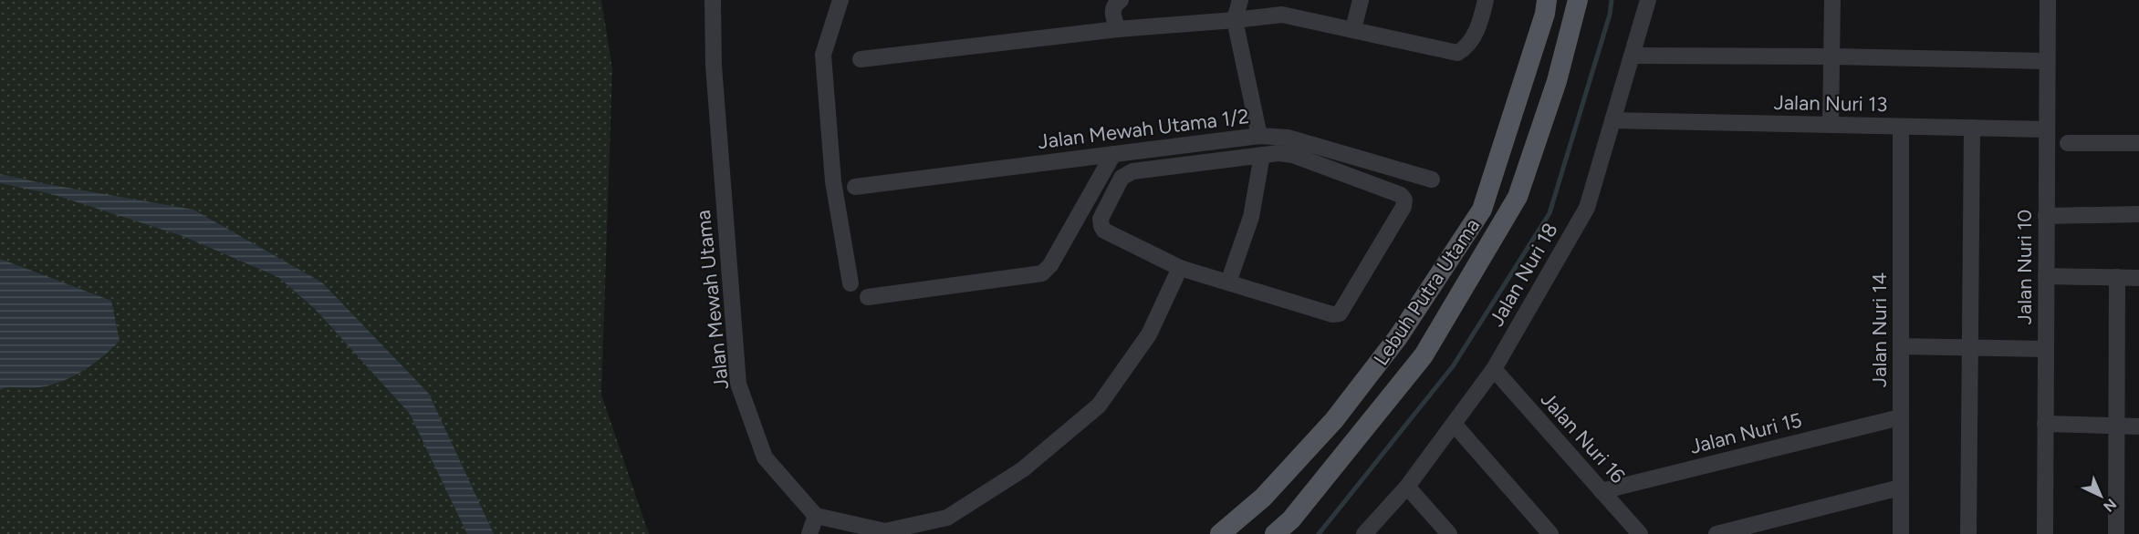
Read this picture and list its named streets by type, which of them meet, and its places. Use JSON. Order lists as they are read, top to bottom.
{
  "streets": {
    "main road": ["Lebuh Putra Utama"],
    "street": [
      "Jalan Nuri 13",
      "Jalan Mewah Utama 1/2",
      "Jalan Nuri 10",
      "Jalan Nuri 18",
      "Jalan Mewah Utama",
      "Jalan Nuri 14",
      "Jalan Nuri 15",
      "Jalan Nuri 16"
    ]
  },
  "crossings": [
    ["Jalan Nuri 13", "Jalan Nuri 10"],
    ["Jalan Nuri 13", "Jalan Nuri 18"],
    ["Jalan Nuri 13", "Jalan Nuri 14"],
    ["Jalan Nuri 18", "Jalan Nuri 16"],
    ["Jalan Nuri 14", "Jalan Nuri 15"],
    ["Jalan Nuri 15", "Jalan Nuri 16"]
  ],
  "north": "bottom right"
}
